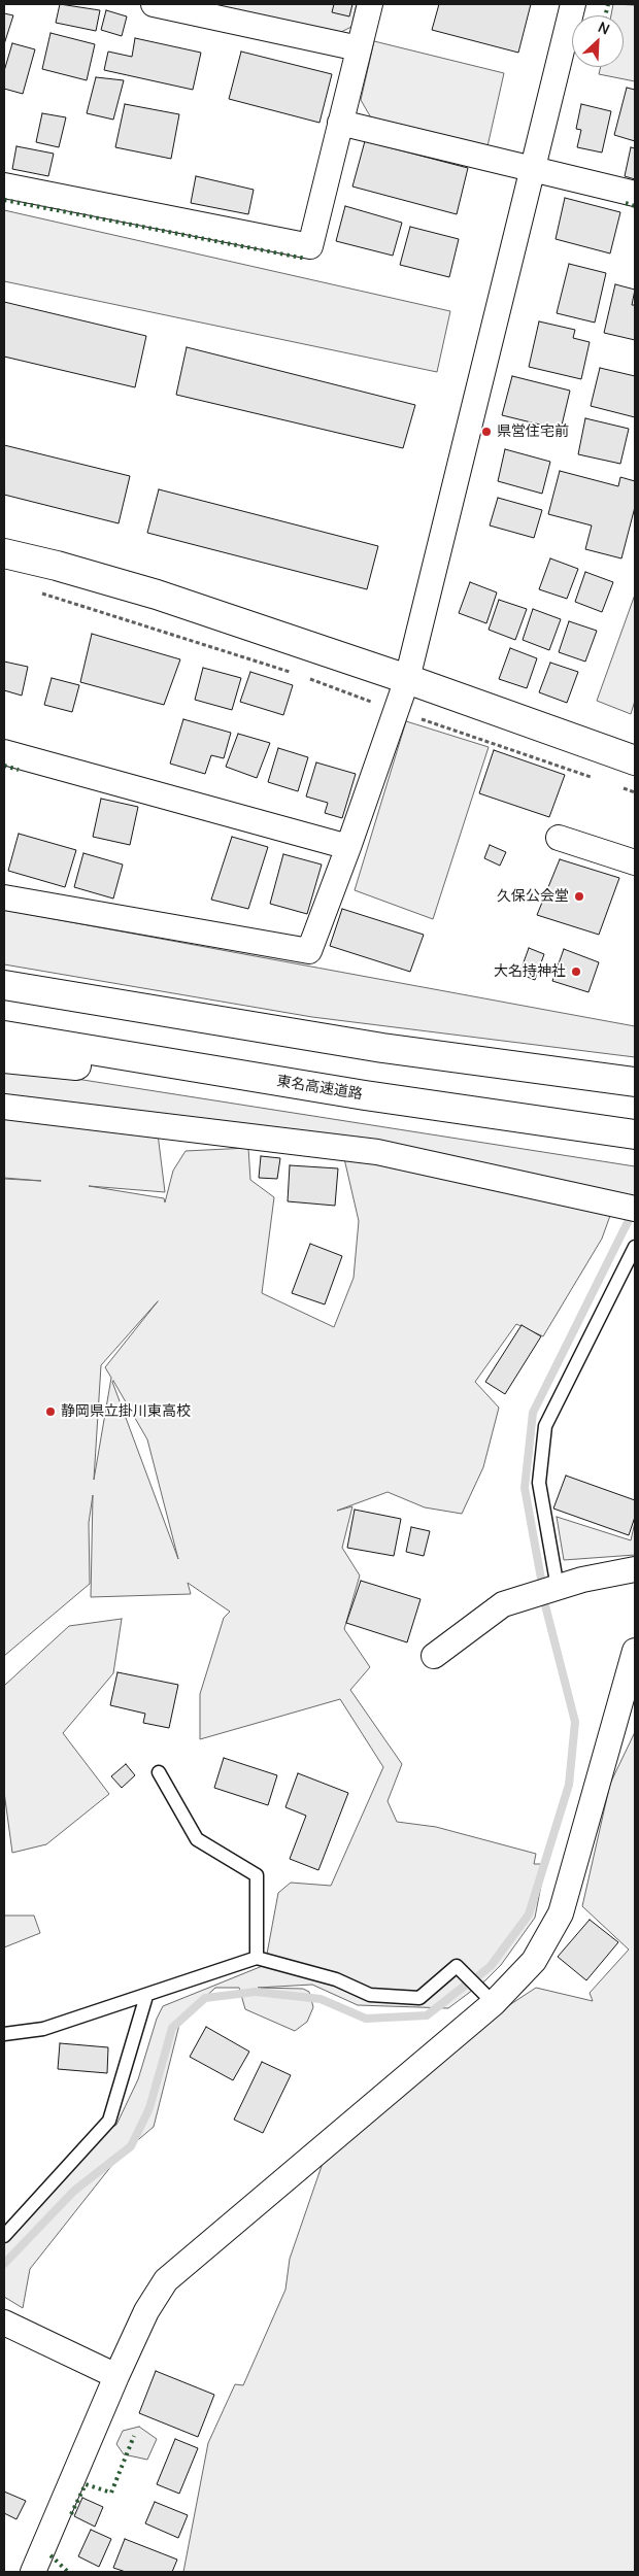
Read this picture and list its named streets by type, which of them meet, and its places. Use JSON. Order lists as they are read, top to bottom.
{
  "streets": {
    "main road": ["東名高速道路"]
  },
  "places": [
    "県営住宅前",
    "久保公会堂",
    "大名持神社",
    "静岡県立掛川東高校"
  ],
  "north": "top right"
}
